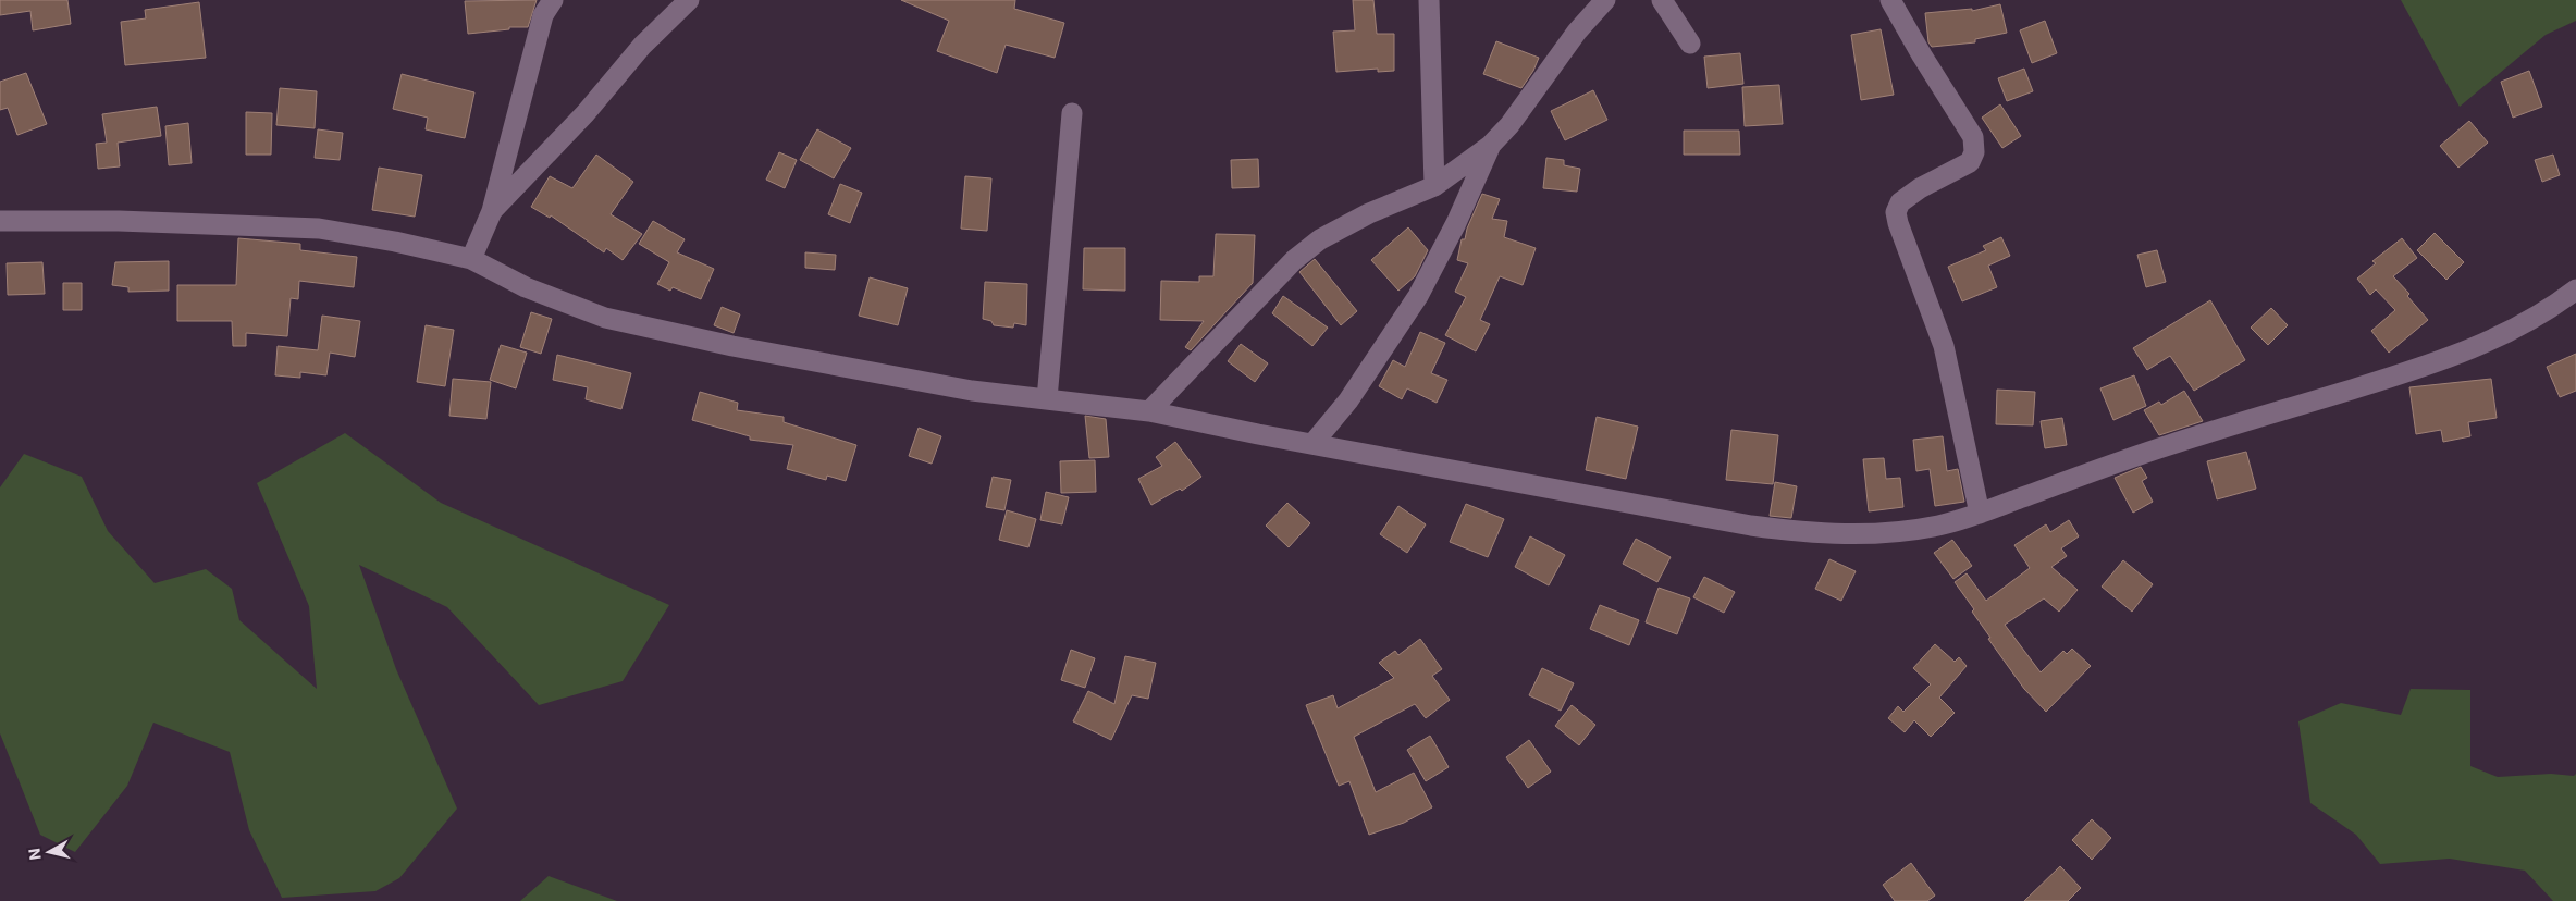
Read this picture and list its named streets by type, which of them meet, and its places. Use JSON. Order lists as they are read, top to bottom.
{
  "north": "left"
}
